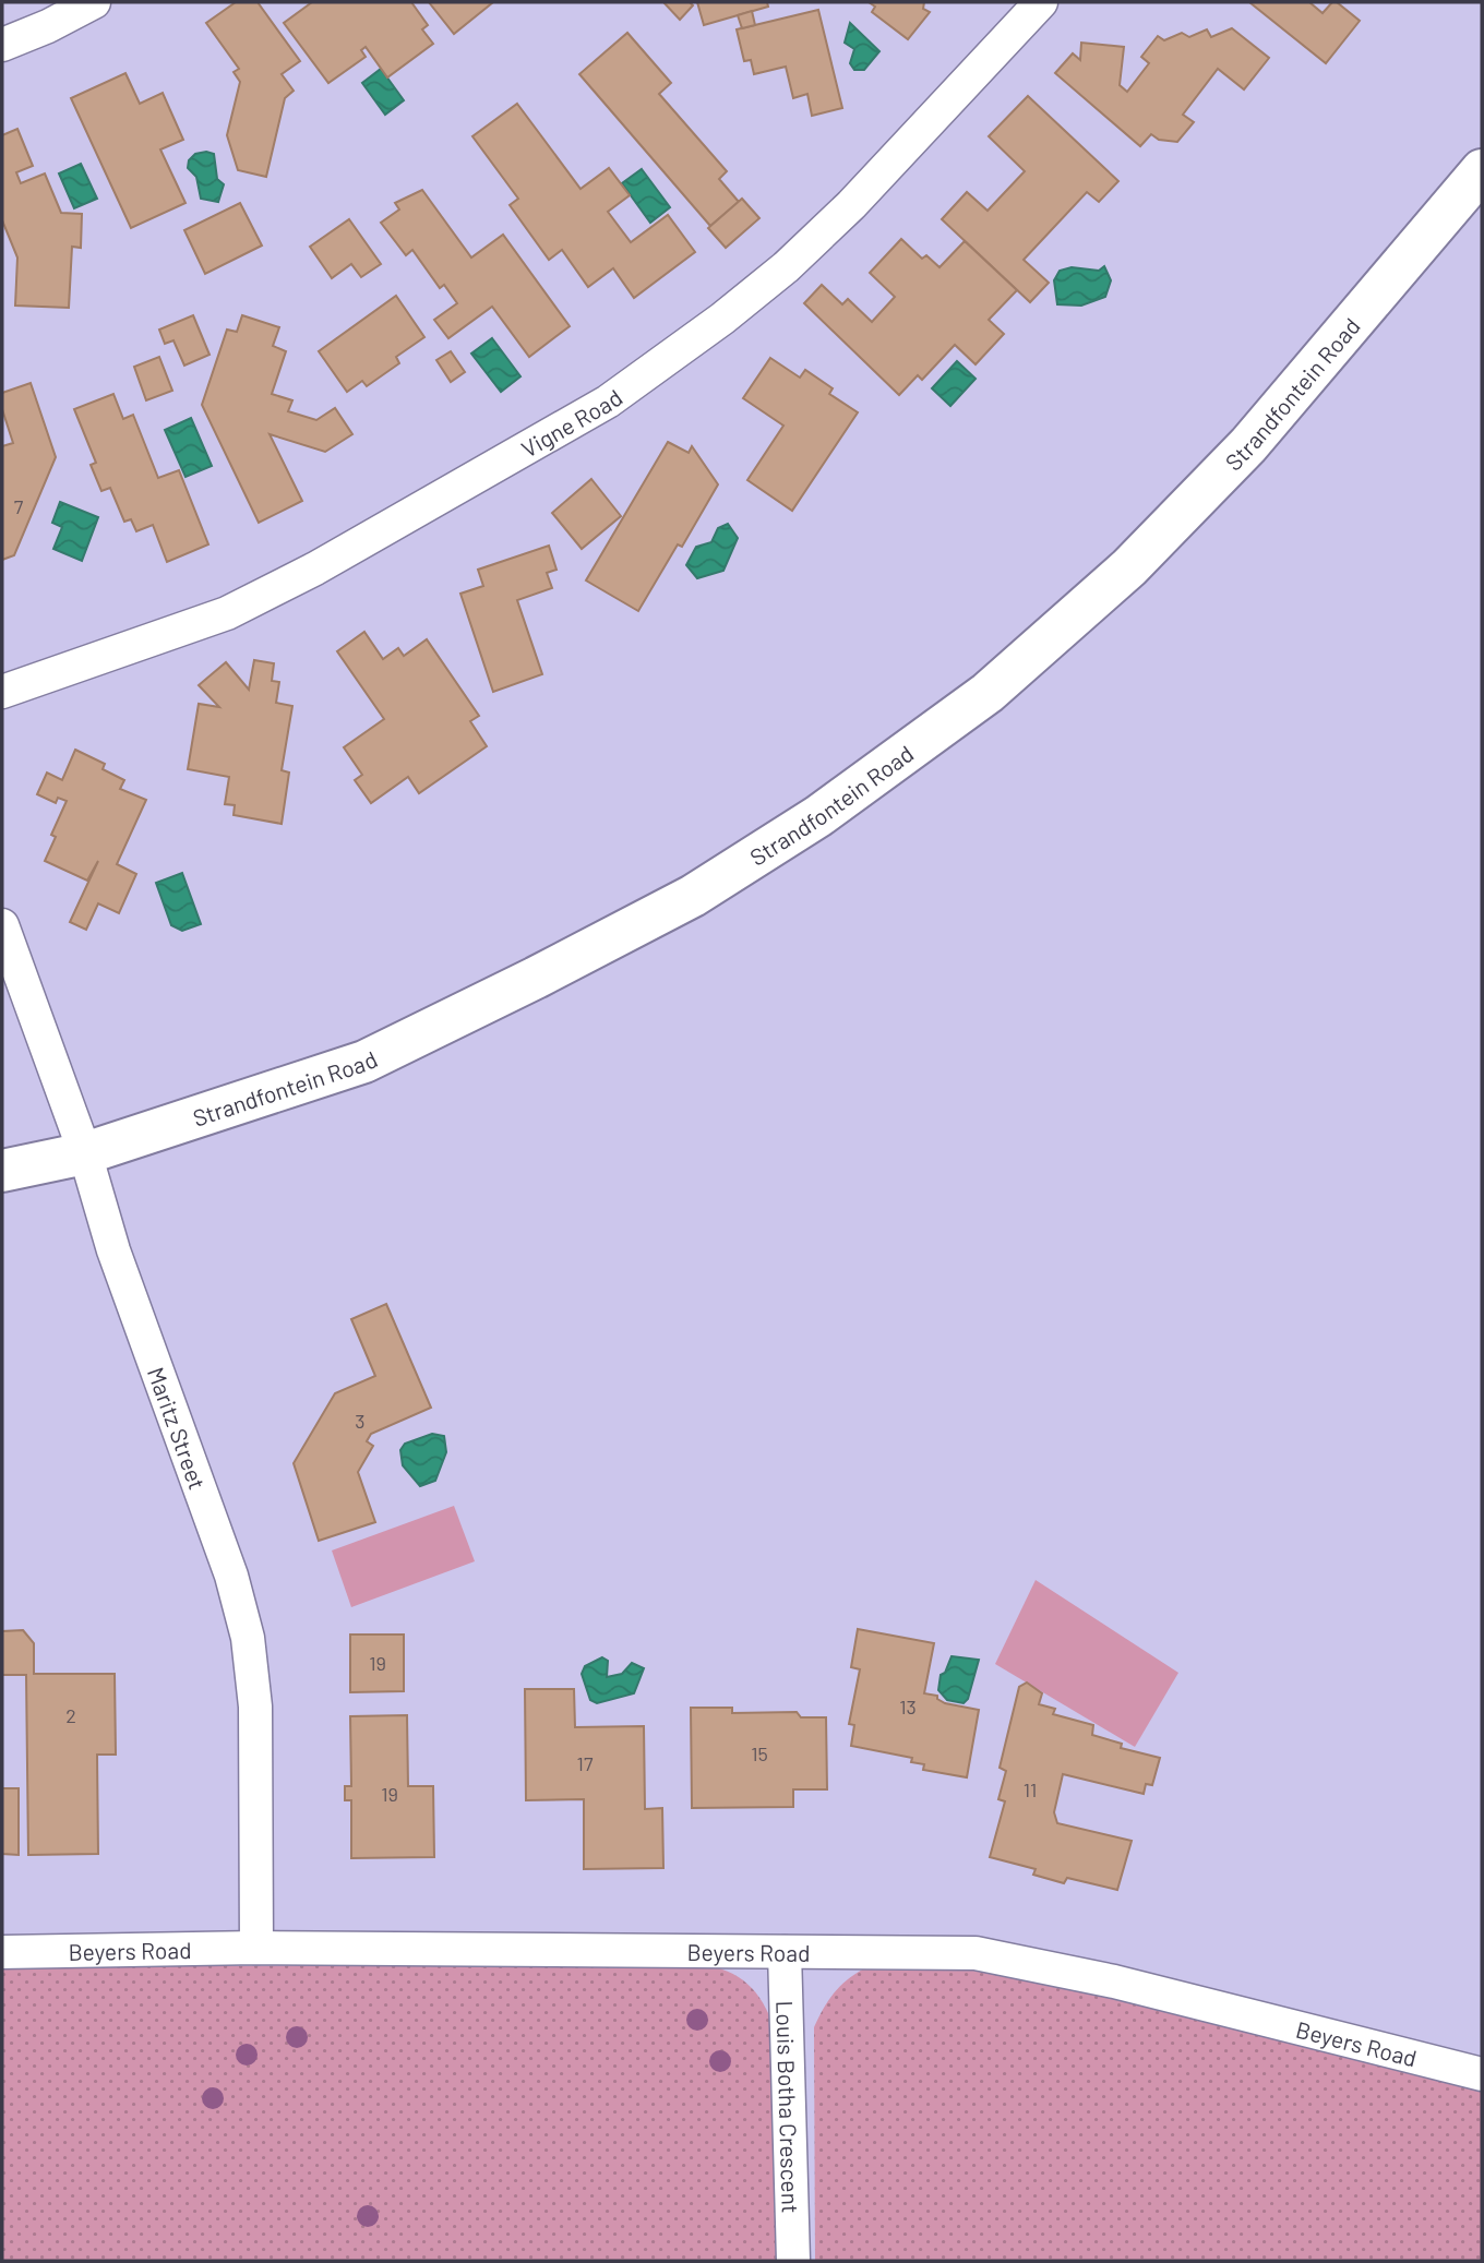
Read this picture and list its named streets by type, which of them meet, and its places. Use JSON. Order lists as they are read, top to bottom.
{
  "streets": {
    "main road": ["Strandfontein Road"],
    "street": [
      "Vigne Road",
      "Maritz Street",
      "Beyers Road",
      "Louis Botha Crescent"
    ]
  },
  "crossings": [
    ["Strandfontein Road", "Maritz Street"],
    ["Maritz Street", "Beyers Road"],
    ["Beyers Road", "Louis Botha Crescent"]
  ],
  "house_numbers": [
    "7",
    "3",
    "19",
    "13",
    "2",
    "15",
    "17",
    "11",
    "19"
  ]
}
